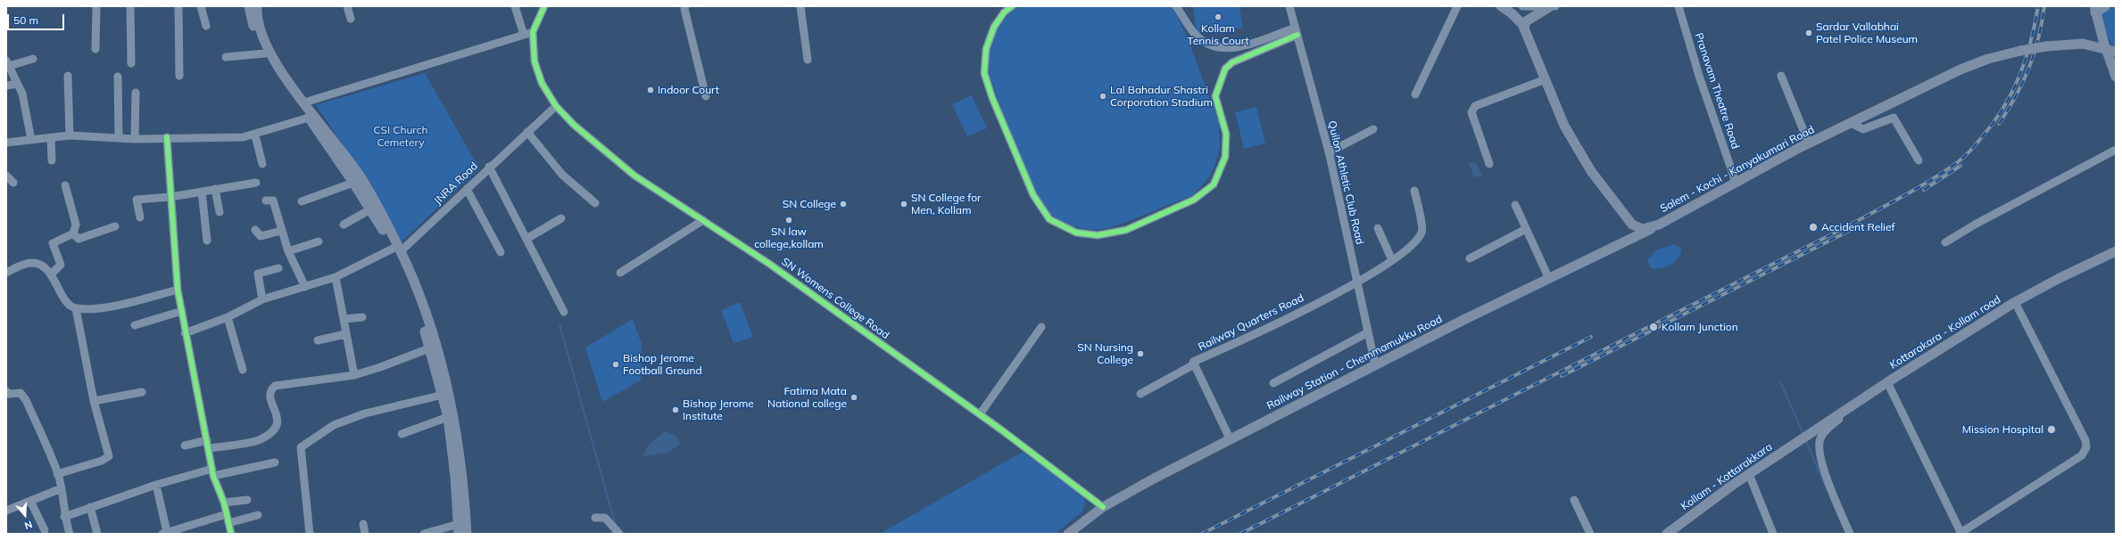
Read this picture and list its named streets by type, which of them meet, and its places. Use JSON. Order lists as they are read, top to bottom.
{
  "streets": {
    "main road": [
      "Salem - Kochi - Kanyakumari Road",
      "Kottarakara - Kollam road",
      "Railway Station - Chemmamukku Road",
      "Kollam - Kottarakkara"
    ],
    "street": [
      "Pranavam Theatre Road",
      "Quilon Athletic Club Road",
      "JNRA Road",
      "SN Womens College Road",
      "Railway Quarters Road"
    ]
  },
  "crossings": [
    ["Pranavam Theatre Road", "Salem - Kochi - Kanyakumari Road"],
    ["Salem - Kochi - Kanyakumari Road", "Railway Station - Chemmamukku Road"],
    ["Quilon Athletic Club Road", "Railway Quarters Road"],
    ["Quilon Athletic Club Road", "Railway Station - Chemmamukku Road"],
    ["JNRA Road", "SN Womens College Road"],
    ["SN Womens College Road", "Railway Station - Chemmamukku Road"],
    ["Railway Quarters Road", "Railway Station - Chemmamukku Road"],
    ["Kottarakara - Kollam road", "Kollam - Kottarakkara"]
  ],
  "parks": ["CSI Church Cemetery"],
  "places": [
    "Kollam Tennis Court",
    "Sardar Vallabhai Patel Police Museum",
    "Indoor Court",
    "Lal Bahadur Shastri Corporation Stadium",
    "SN College",
    "SN College for Men, Kollam",
    "SN law college,kollam",
    "Accident Relief",
    "Kollam Junction",
    "SN Nursing College",
    "Bishop Jerome Football Ground",
    "Fatima Mata National college",
    "Bishop Jerome Institute",
    "Mission Hospital"
  ],
  "scale_bar": "50 m",
  "north": "bottom"
}
